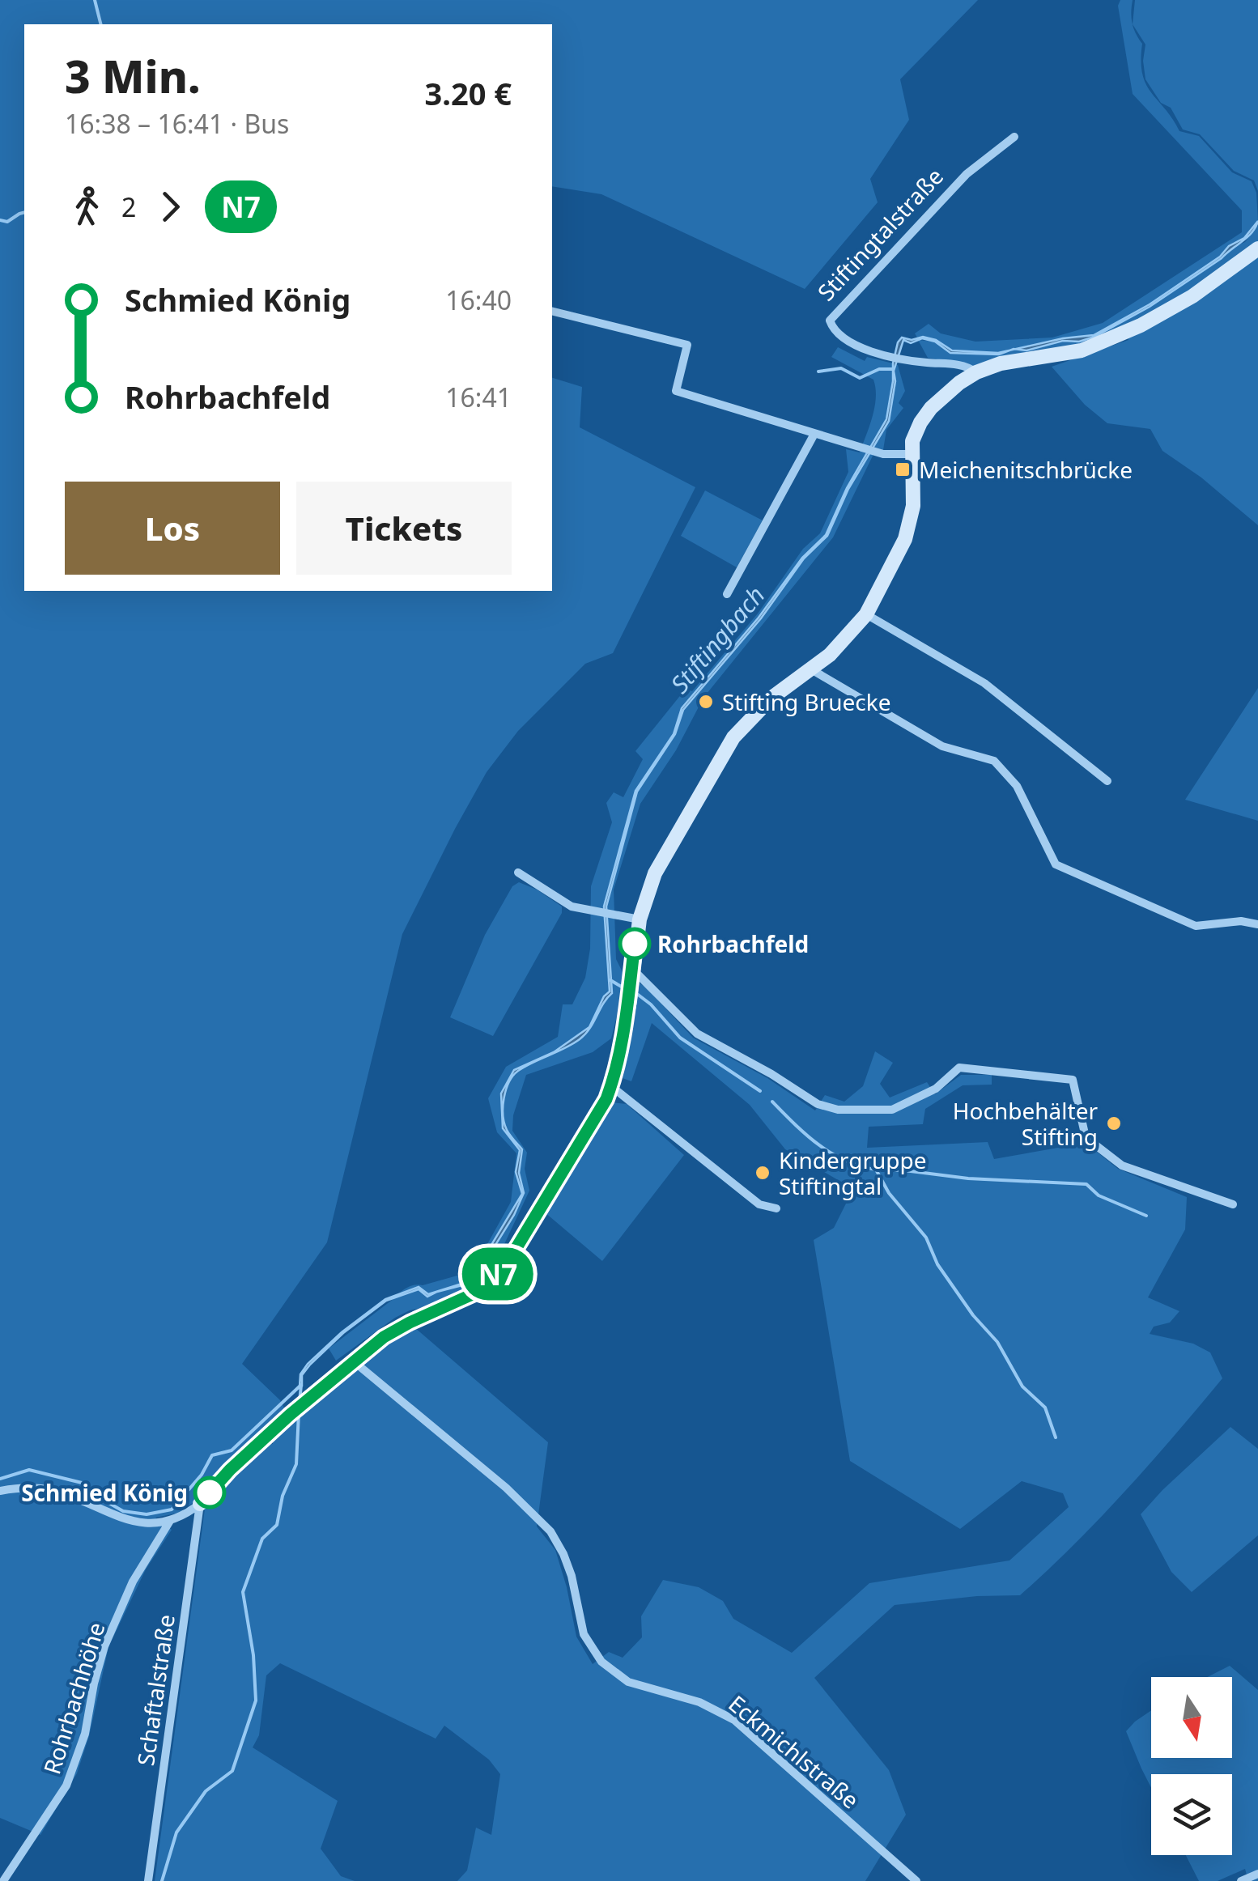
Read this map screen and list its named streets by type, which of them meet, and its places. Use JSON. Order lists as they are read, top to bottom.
{
  "streets": {
    "street": [
      "Stiftingtalstraße",
      "Schaftalstraße",
      "Rohrbachhöhe",
      "Eckmichlstraße"
    ]
  },
  "water": ["Stiftingbach"],
  "places": {
    "transit": ["Meichenitschbrücke"],
    "other": [
      "Stifting Bruecke",
      "Rohrbachfeld",
      "Hochbehälter Stifting",
      "Kindergruppe Stiftingtal",
      "Schmied König"
    ]
  },
  "lines": ["bus line N7"],
  "north": "bottom",
  "page": {
    "on_map": "N7",
    "heading": ["3 Min.", "16:38 – 16:41 · Bus", "3.20 €"],
    "legs": ["2", "N7"],
    "list": [
      {
        "name": "Schmied König",
        "value": "16:40"
      },
      {
        "name": "Rohrbachfeld",
        "value": "16:41"
      }
    ],
    "buttons": ["Los", "Tickets"]
  }
}
